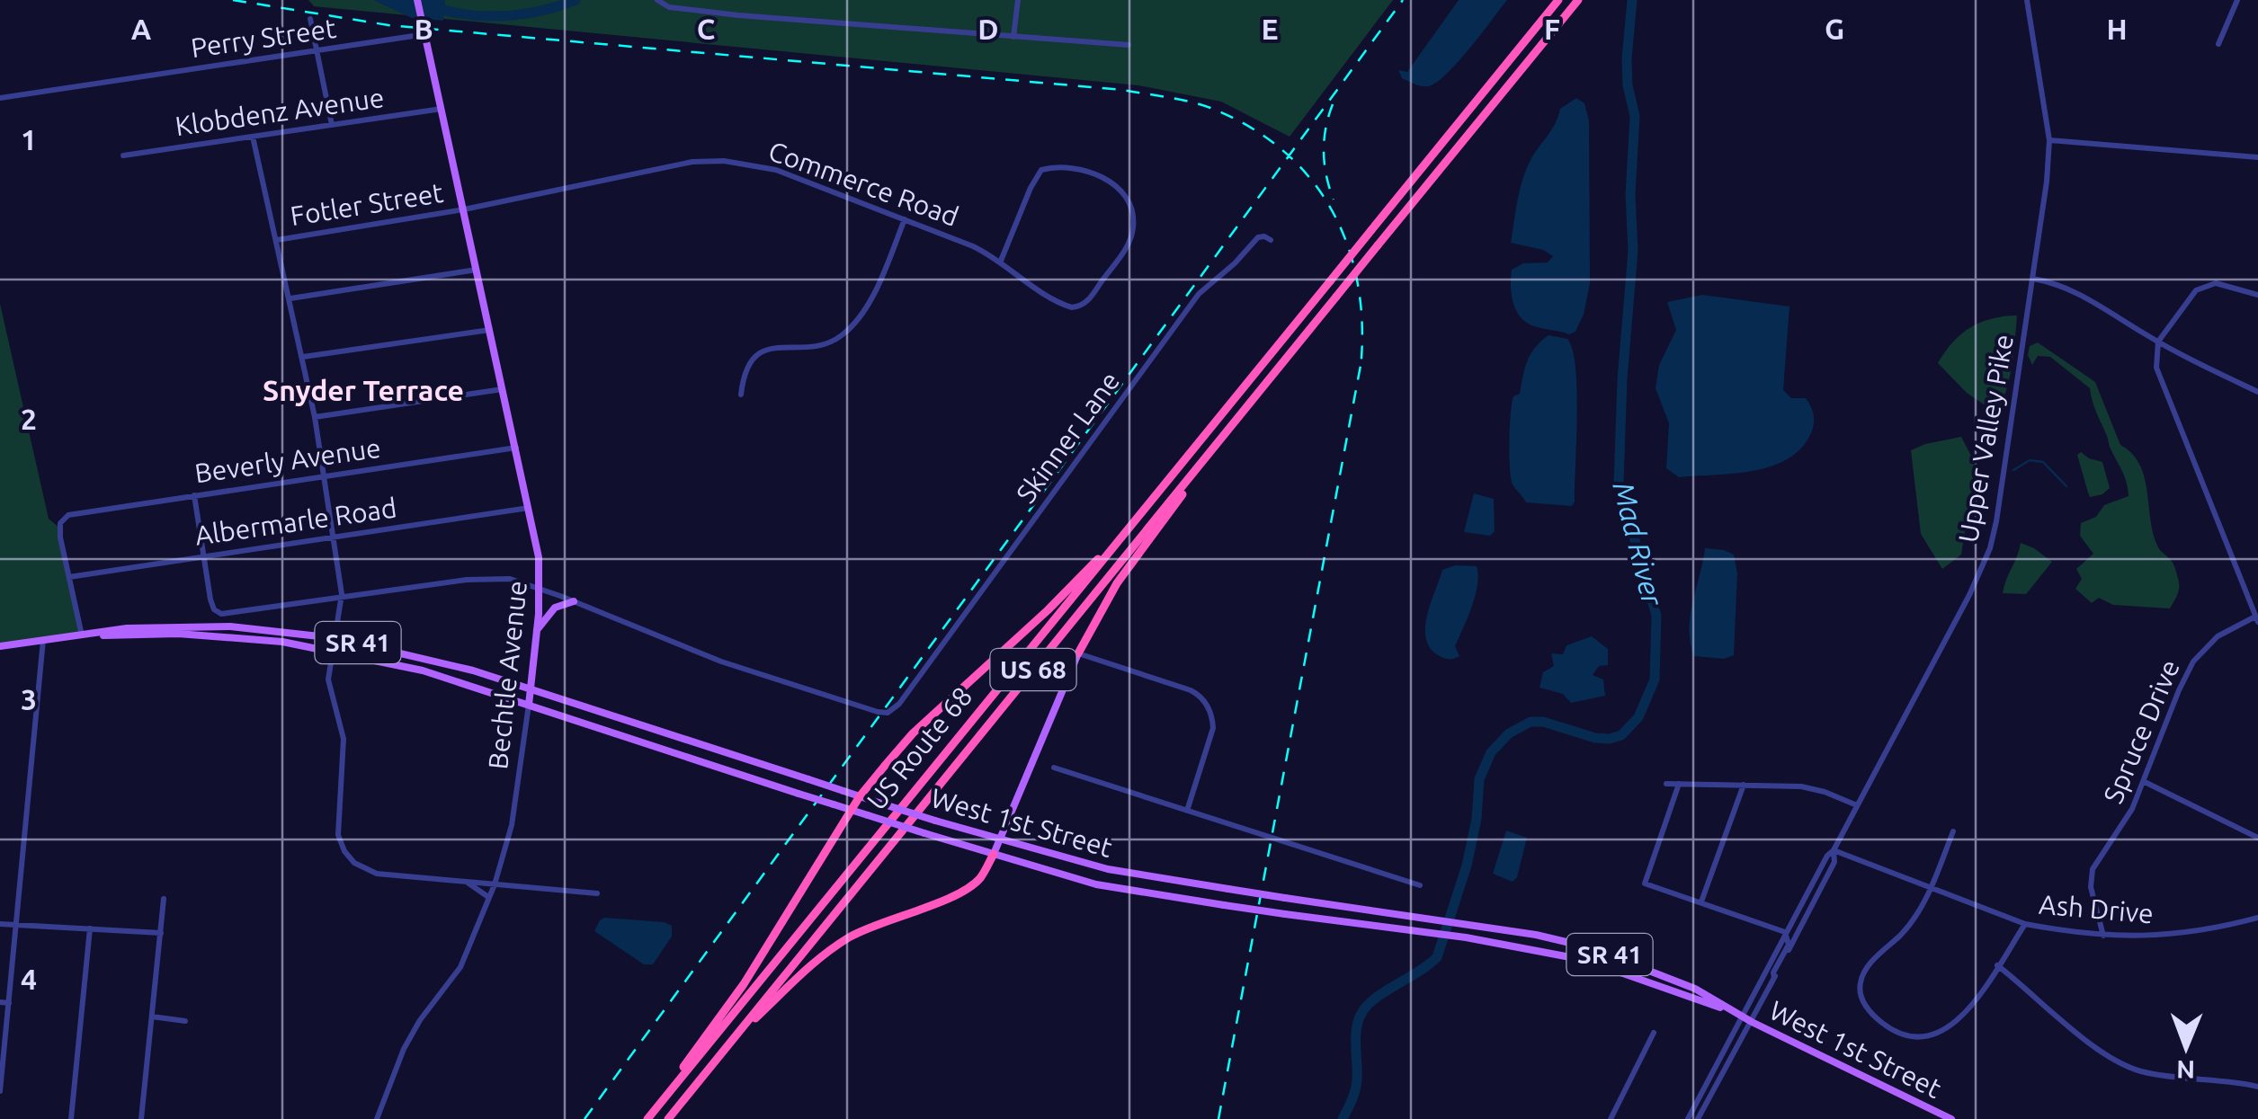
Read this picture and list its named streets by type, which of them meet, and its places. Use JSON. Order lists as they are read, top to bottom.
{
  "streets": {
    "highway": ["US 68", "US Route 68"],
    "main road": ["SR 41", "Bechtle Avenue", "West 1st Street"],
    "street": [
      "Perry Street",
      "Klobdenz Avenue",
      "Commerce Road",
      "Fotler Street",
      "Skinner Lane",
      "Upper Valley Pike",
      "Beverly Avenue",
      "Albermarle Road",
      "Spruce Drive",
      "Ash Drive"
    ]
  },
  "crossings": [
    ["Perry Street", "Bechtle Avenue"],
    ["Klobdenz Avenue", "Bechtle Avenue"],
    ["Commerce Road", "Fotler Street"],
    ["Commerce Road", "Bechtle Avenue"],
    ["Fotler Street", "Bechtle Avenue"],
    ["Upper Valley Pike", "West 1st Street"],
    ["Upper Valley Pike", "Ash Drive"],
    ["Beverly Avenue", "Albermarle Road"],
    ["Beverly Avenue", "Bechtle Avenue"],
    ["Albermarle Road", "Bechtle Avenue"],
    ["Bechtle Avenue", "West 1st Street"],
    ["Spruce Drive", "Ash Drive"]
  ],
  "districts": ["Snyder Terrace"],
  "water": ["Mad River"],
  "north": "bottom",
  "grid": {
    "columns": [
      "A",
      "B",
      "C",
      "D",
      "E",
      "F",
      "G",
      "H"
    ],
    "rows": [
      "1",
      "2",
      "3",
      "4"
    ]
  }
}
